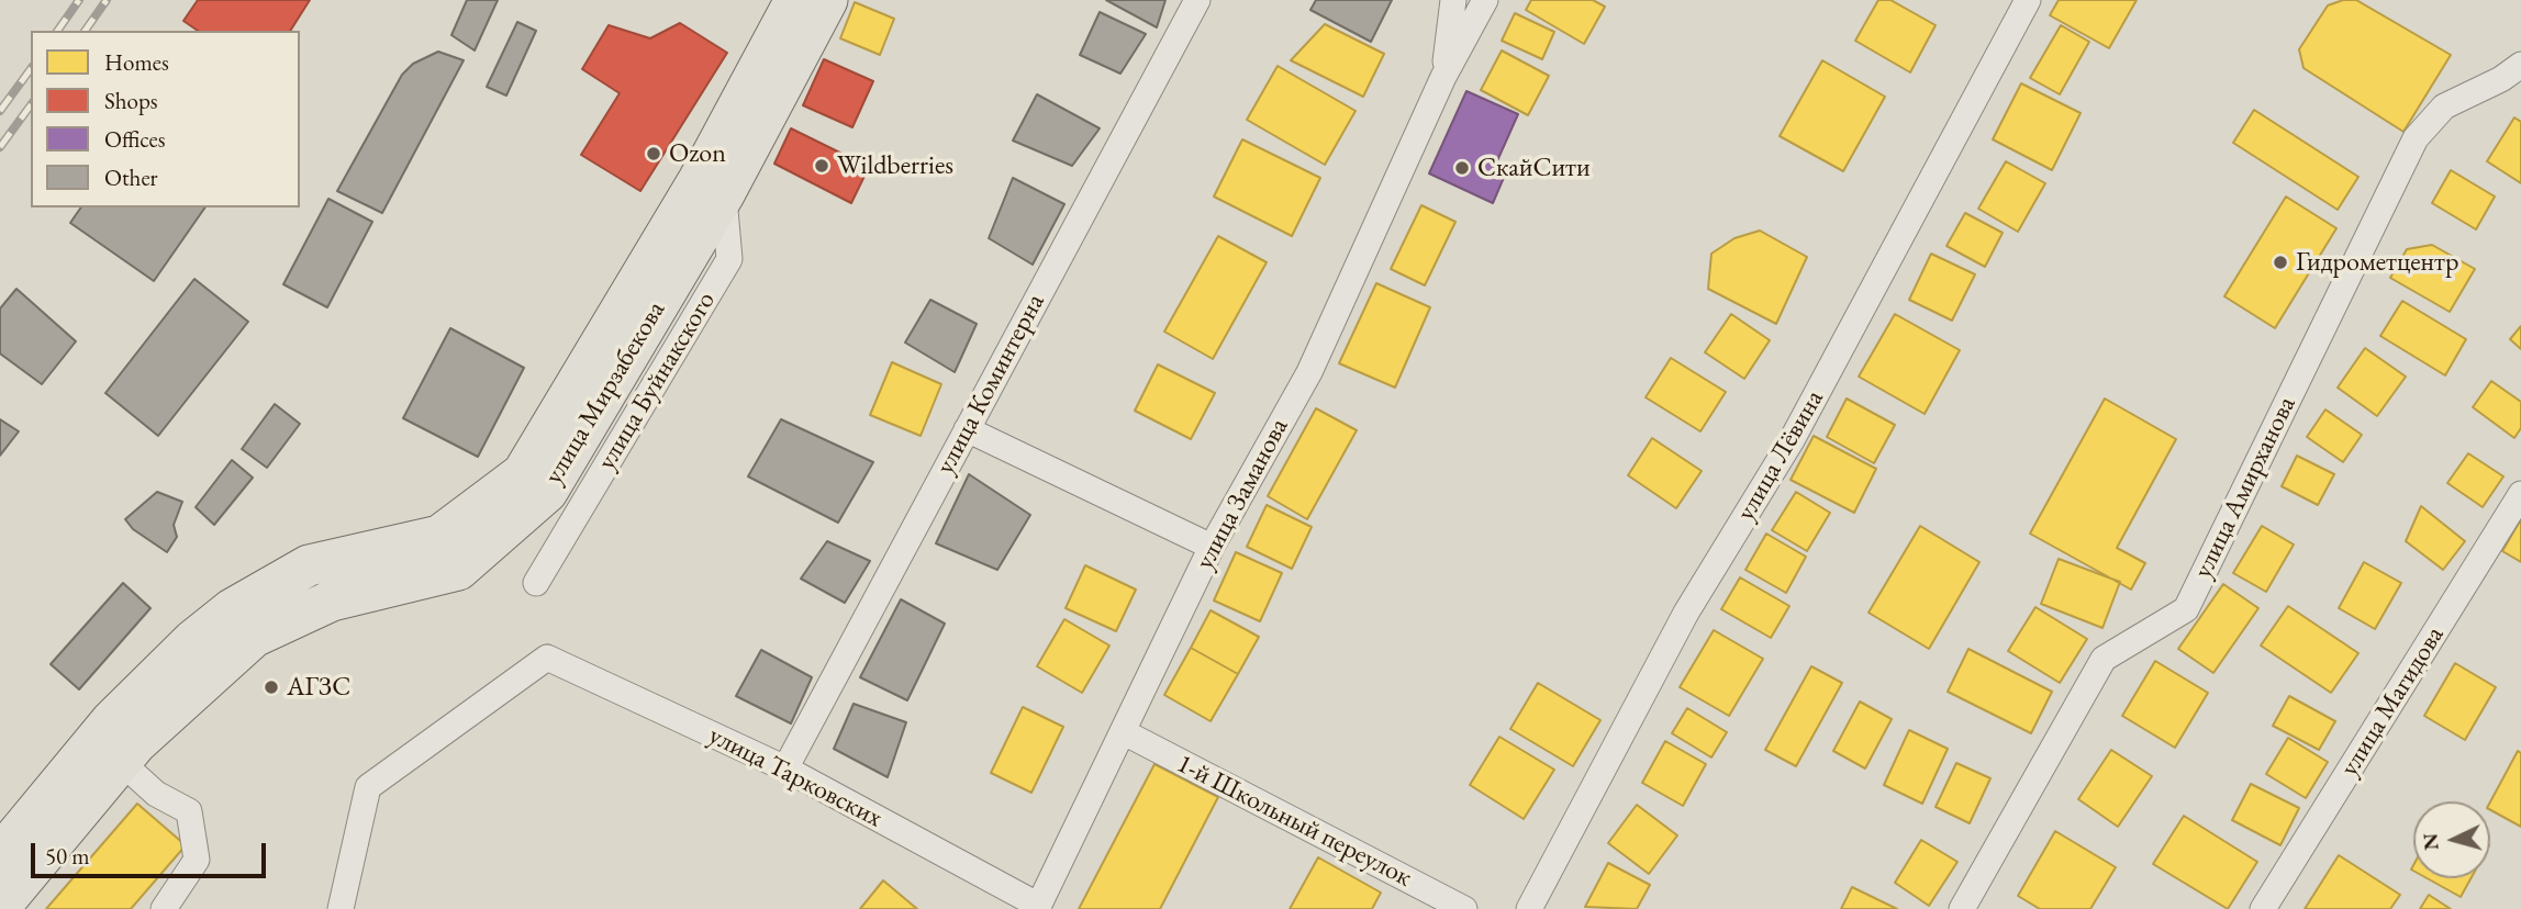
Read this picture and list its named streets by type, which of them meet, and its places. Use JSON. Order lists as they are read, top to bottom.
{
  "streets": {
    "main road": ["улица Мирзабекова"],
    "street": [
      "улица Буйнакского",
      "улица Коминтерна",
      "улица Лёвина",
      "улица Амирханова",
      "улица Заманова",
      "улица Магидова",
      "улица Тарковских",
      "1-й Школьный переулок"
    ]
  },
  "crossings": [
    ["улица Буйнакского", "улица Мирзабекова"],
    ["улица Коминтерна", "улица Тарковских"],
    ["улица Заманова", "улица Тарковских"],
    ["улица Заманова", "1-й Школьный переулок"]
  ],
  "places": [
    "Ozon",
    "Wildberries",
    "СкайСити",
    "Гидрометцентр",
    "АГЗС"
  ],
  "legend": [
    "Homes",
    "Shops",
    "Offices",
    "Other"
  ],
  "scale_bar": "50 m",
  "north": "left"
}
